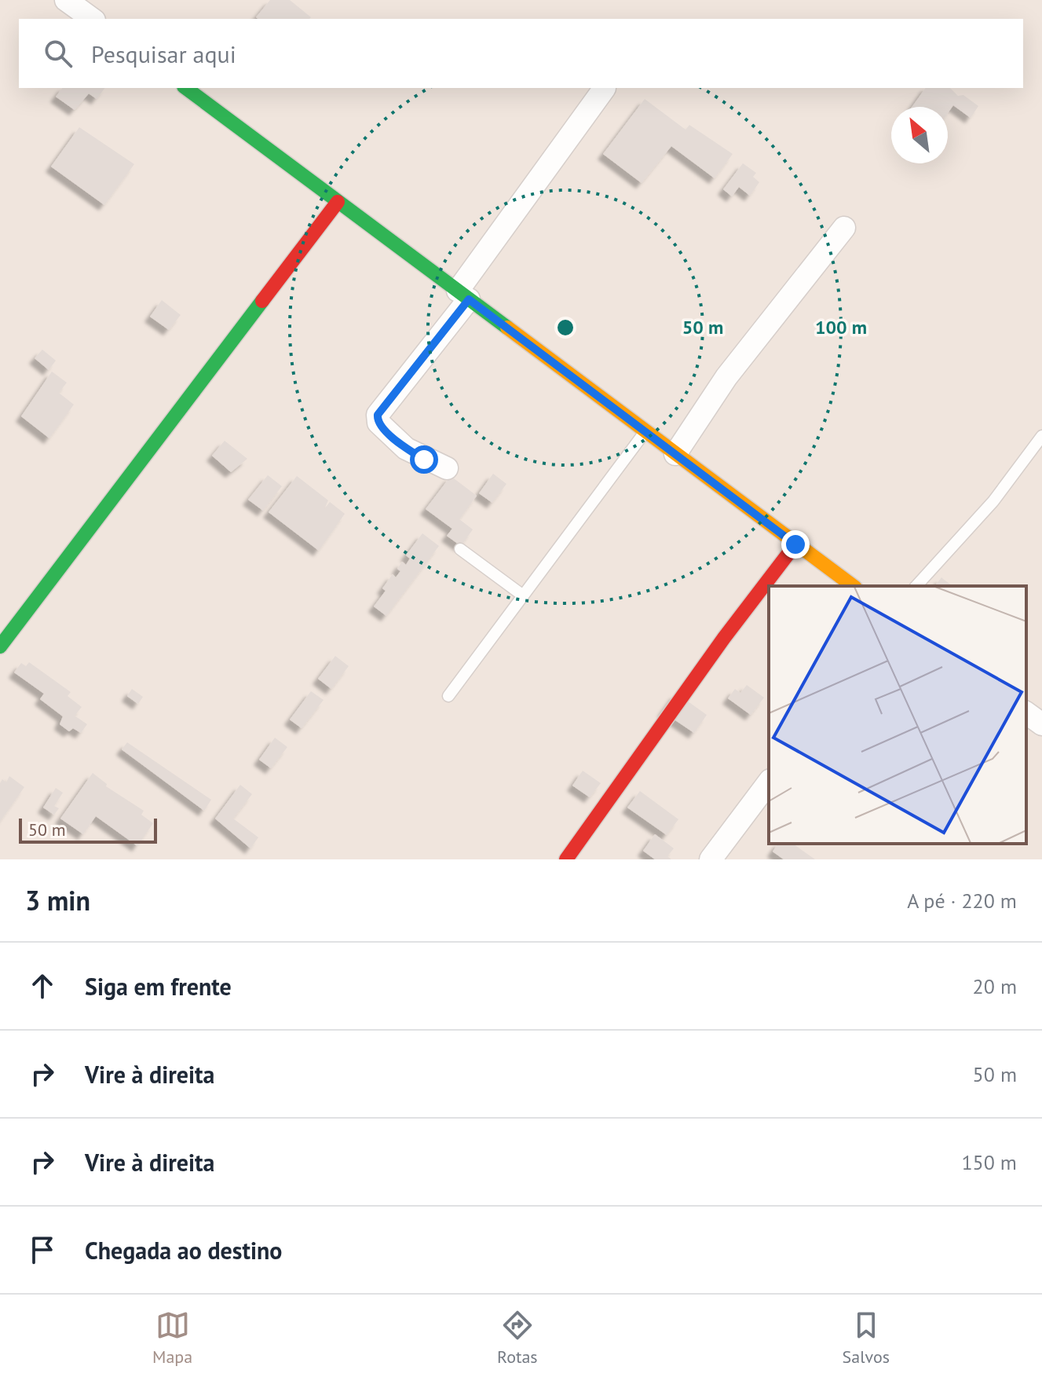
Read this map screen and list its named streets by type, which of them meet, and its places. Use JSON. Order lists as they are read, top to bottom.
{
  "scale_bar": "50 m",
  "north": "top left",
  "page": {
    "search": "Pesquisar aqui",
    "scale": "50 m",
    "heading": ["3 min", "A pé · 220 m"],
    "list": [
      ["Siga em frente", "20 m"],
      ["Vire à direita", "50 m"],
      ["Vire à direita", "150 m"],
      "Chegada ao destino"
    ],
    "nav": ["Mapa", "Rotas", "Salvos"]
  },
  "rings": ["50 m", "100 m"]
}
